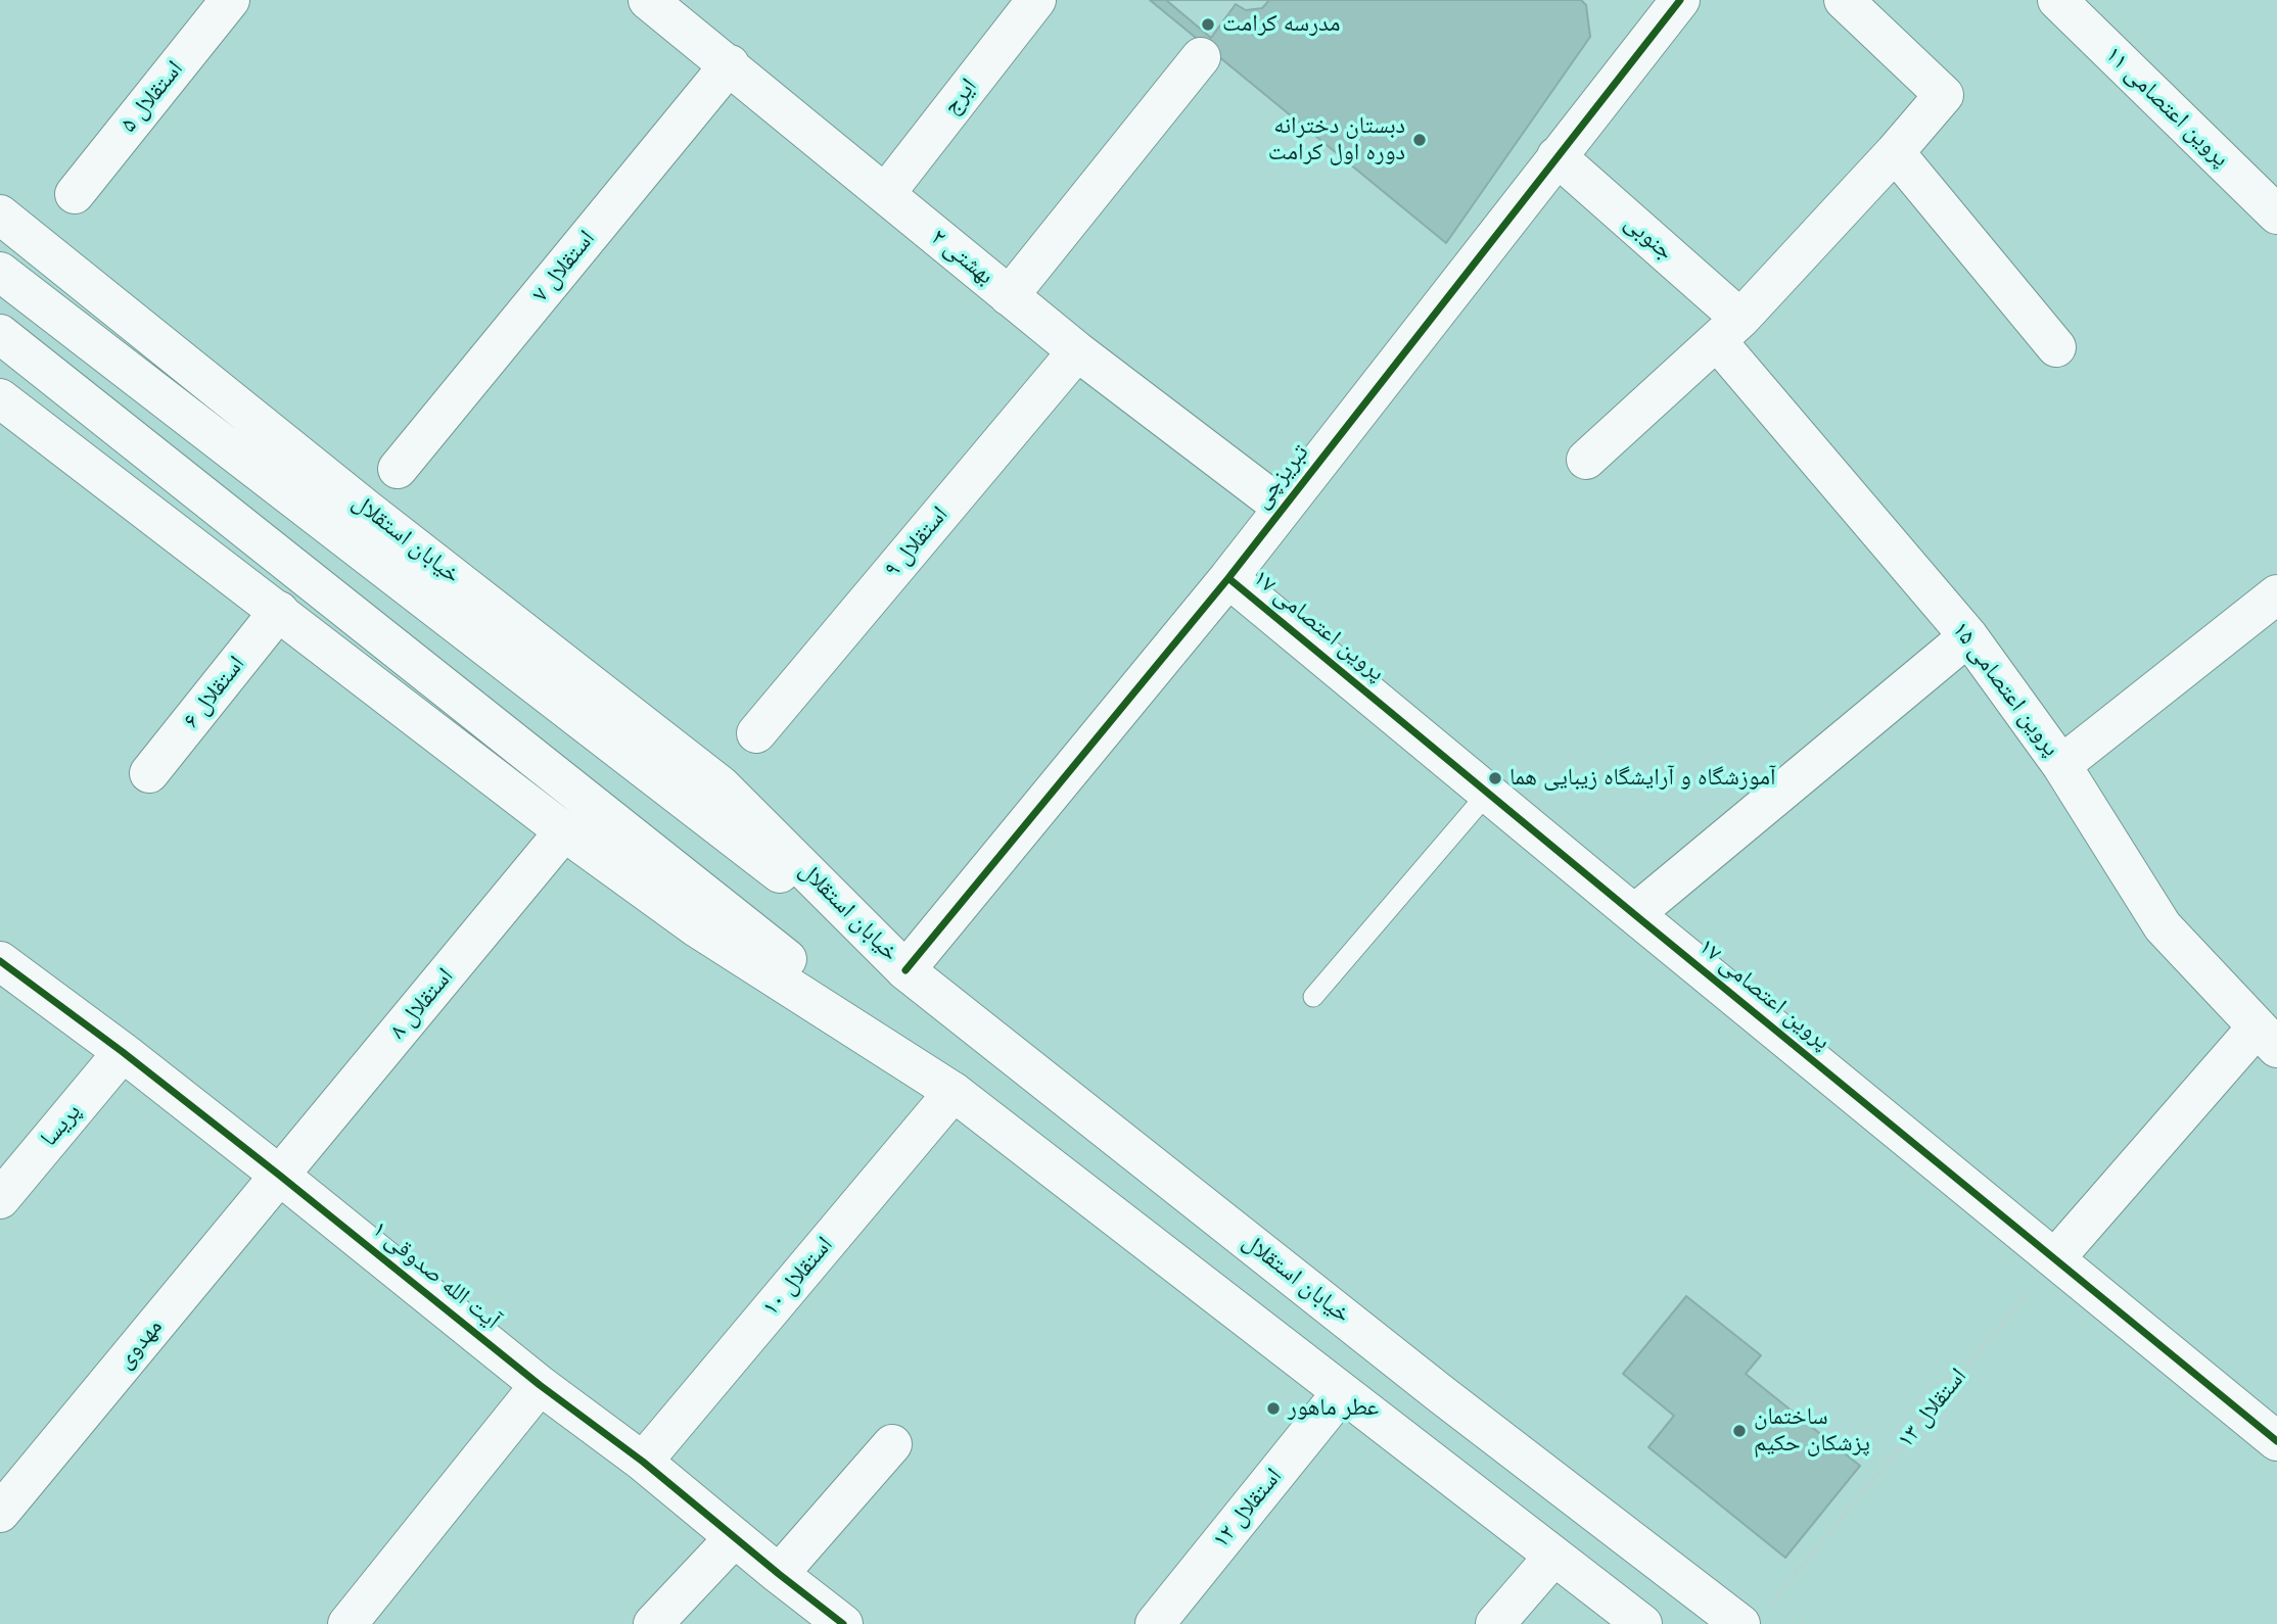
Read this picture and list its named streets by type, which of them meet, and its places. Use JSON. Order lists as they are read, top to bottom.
{
  "streets": {
    "street": [
      "استقلال ۵",
      "ایرج",
      "پروین اعتصامی ۱۱",
      "جنوبی",
      "بهشتی ۲",
      "استقلال ۷",
      "تبریزچی",
      "خیابان استقلال",
      "استقلال ۹",
      "پروین اعتصامی ۱۷",
      "پروین اعتصامی ۱۵",
      "استقلال ۶",
      "استقلال ۸",
      "پریسا",
      "آیت الله صدوقی ۱",
      "استقلال ۱۰",
      "مهدوی",
      "استقلال ۱۲"
    ],
    "path": ["استقلال ۱۳"]
  },
  "crossings": [
    ["ایرج", "بهشتی ۲"],
    ["جنوبی", "تبریزچی"],
    ["جنوبی", "پروین اعتصامی ۱۵"],
    ["بهشتی ۲", "استقلال ۷"],
    ["بهشتی ۲", "تبریزچی"],
    ["بهشتی ۲", "استقلال ۹"],
    ["تبریزچی", "خیابان استقلال"],
    ["تبریزچی", "پروین اعتصامی ۱۷"],
    ["پروین اعتصامی ۱۷", "استقلال ۱۳"],
    ["استقلال ۸", "آیت الله صدوقی ۱"],
    ["استقلال ۸", "مهدوی"],
    ["پریسا", "آیت الله صدوقی ۱"],
    ["آیت الله صدوقی ۱", "استقلال ۱۰"],
    ["آیت الله صدوقی ۱", "مهدوی"]
  ],
  "places": [
    "مدرسه کرامت",
    "دبستان دخترانه دوره اول کرامت",
    "آموزشگاه و آرایشگاه زیبایی هما",
    "عطر ماهور",
    "ساختمان پزشکان حکیم"
  ]
}
